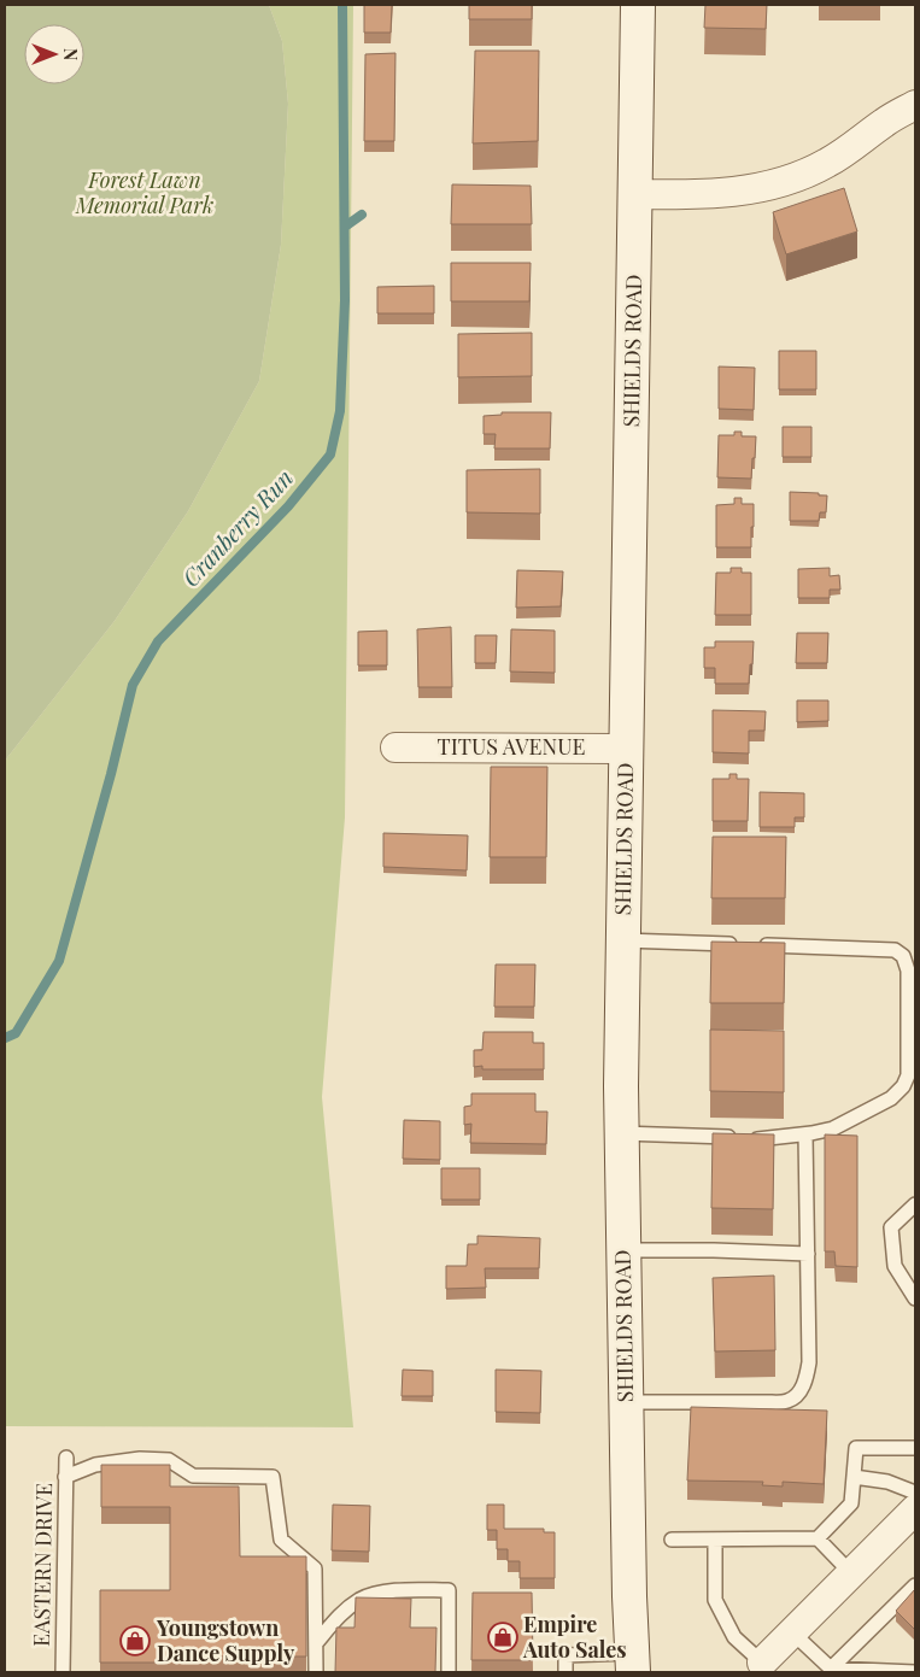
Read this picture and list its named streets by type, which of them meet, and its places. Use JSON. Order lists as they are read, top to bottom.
{
  "streets": {
    "main road": ["SHIELDS ROAD"],
    "street": ["TITUS AVENUE"],
    "lane": ["EASTERN DRIVE"]
  },
  "crossings": [
    ["SHIELDS ROAD", "TITUS AVENUE"]
  ],
  "water": ["Cranberry Run"],
  "parks": ["Forest Lawn Memorial Park"],
  "places": {
    "shop": ["Empire Auto Sales", "Youngstown Dance Supply"]
  },
  "north": "right"
}
